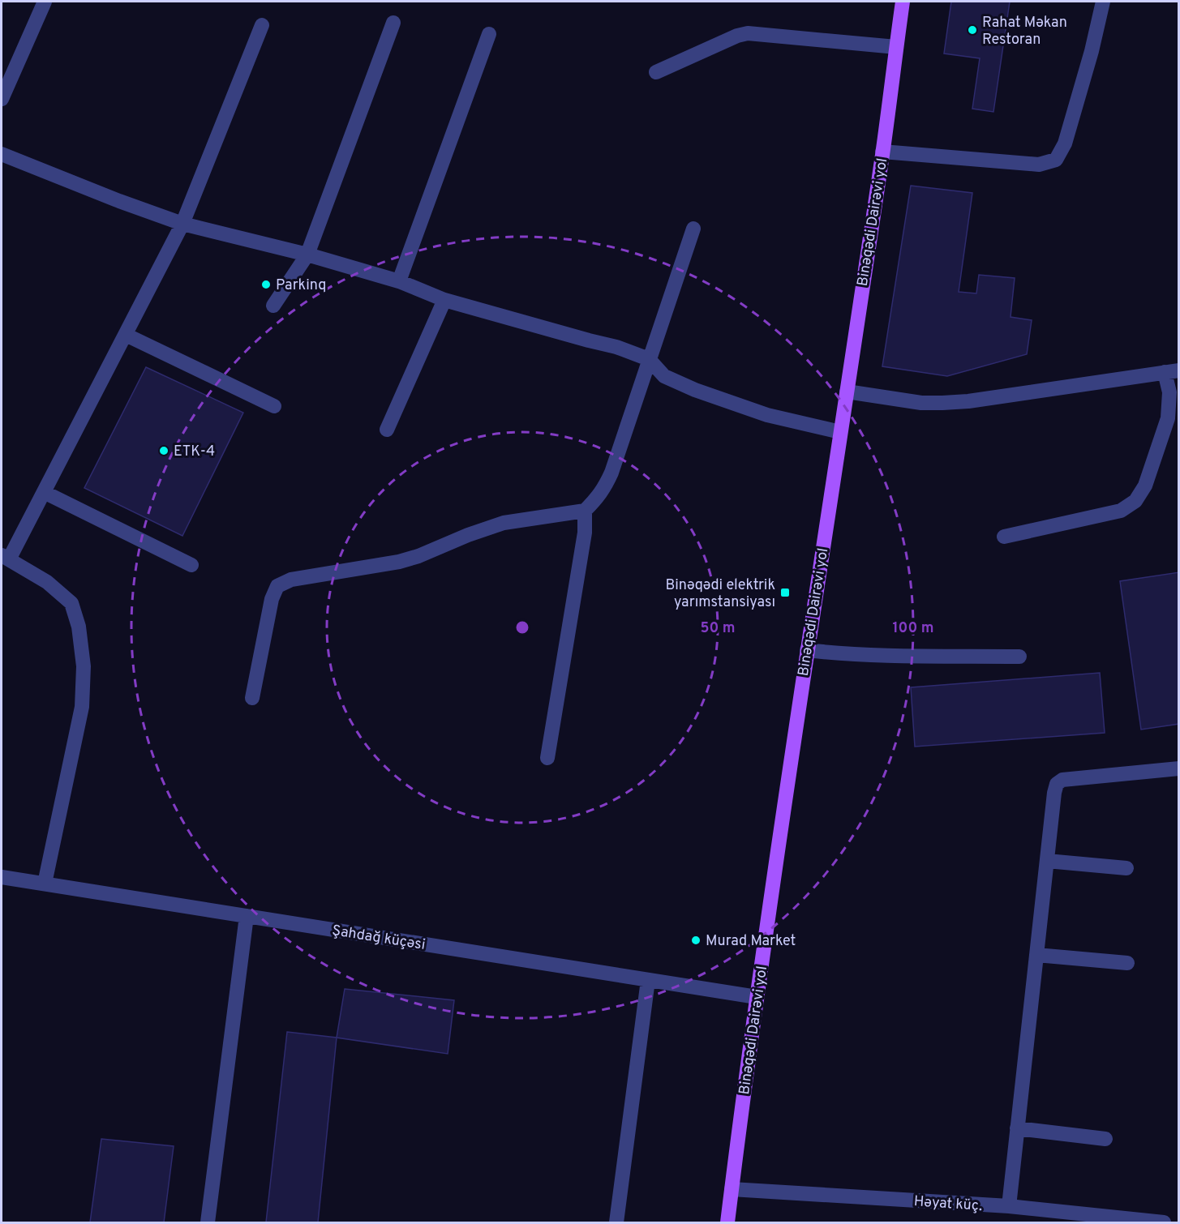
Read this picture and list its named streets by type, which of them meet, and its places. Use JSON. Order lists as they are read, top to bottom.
{
  "streets": {
    "main road": ["Binəqədi Dairəvi yol"],
    "street": ["Şahdağ küçəsi", "Həyat küç."]
  },
  "crossings": [
    ["Binəqədi Dairəvi yol", "Şahdağ küçəsi"],
    ["Binəqədi Dairəvi yol", "Həyat küç."]
  ],
  "places": {
    "other": [
      "Rahat Məkan Restoran",
      "Parkinq",
      "ETK-4",
      "Murad Market"
    ],
    "transit": ["Binəqədi elektrik yarımstansiyası"]
  },
  "rings": ["50 m", "100 m"]
}
